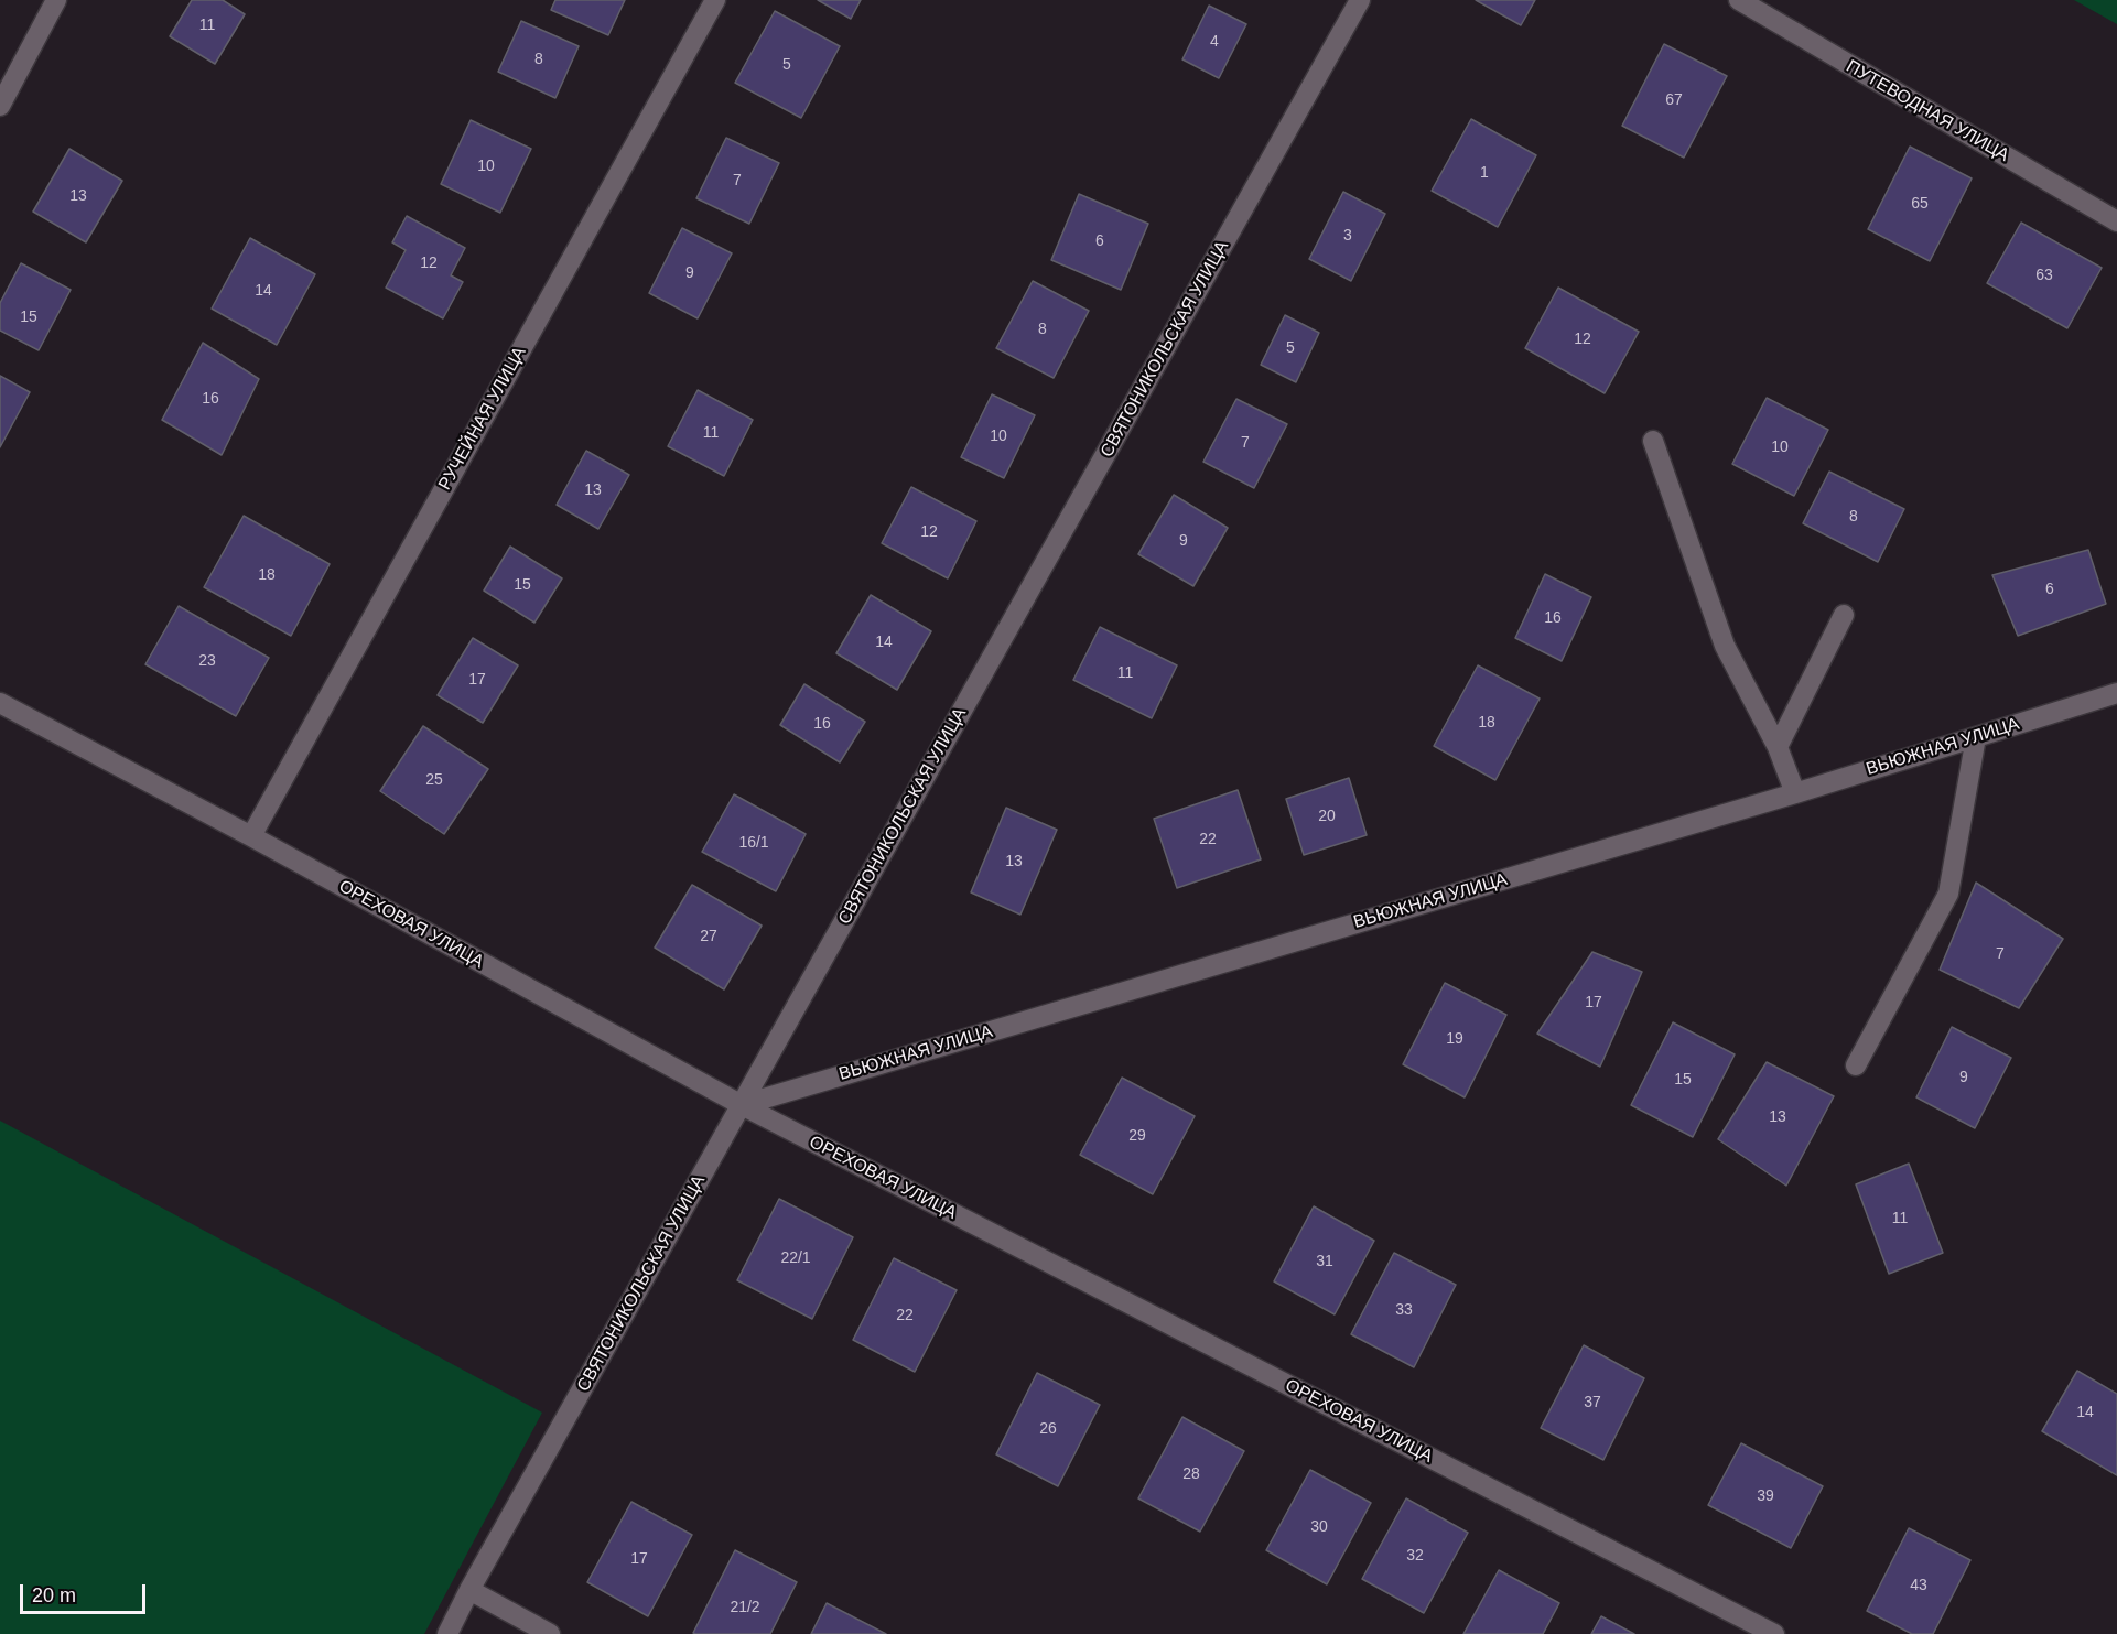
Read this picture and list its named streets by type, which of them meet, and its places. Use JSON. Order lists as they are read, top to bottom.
{
  "streets": {
    "street": [
      "ПУТЕВОДНАЯ УЛИЦА",
      "СВЯТОНИКОЛЬСКАЯ УЛИЦА",
      "РУЧЕЙНАЯ УЛИЦА",
      "ВЬЮЖНАЯ УЛИЦА",
      "ОРЕХОВАЯ УЛИЦА"
    ]
  },
  "crossings": [
    ["СВЯТОНИКОЛЬСКАЯ УЛИЦА", "ВЬЮЖНАЯ УЛИЦА"],
    ["СВЯТОНИКОЛЬСКАЯ УЛИЦА", "ОРЕХОВАЯ УЛИЦА"],
    ["РУЧЕЙНАЯ УЛИЦА", "ОРЕХОВАЯ УЛИЦА"],
    ["ВЬЮЖНАЯ УЛИЦА", "ОРЕХОВАЯ УЛИЦА"]
  ],
  "house_numbers": [
    "11",
    "4",
    "8",
    "5",
    "67",
    "10",
    "1",
    "7",
    "13",
    "65",
    "3",
    "6",
    "12",
    "9",
    "63",
    "14",
    "15",
    "8",
    "12",
    "5",
    "16",
    "11",
    "10",
    "7",
    "10",
    "13",
    "8",
    "12",
    "9",
    "18",
    "15",
    "6",
    "16",
    "14",
    "23",
    "11",
    "17",
    "18",
    "16",
    "25",
    "20",
    "22",
    "16/1",
    "13",
    "27",
    "7",
    "17",
    "19",
    "9",
    "15",
    "13",
    "29",
    "11",
    "22/1",
    "31",
    "33",
    "22",
    "37",
    "14",
    "26",
    "28",
    "39",
    "30",
    "32",
    "17",
    "43",
    "21/2"
  ],
  "scale_bar": "20 m"
}
